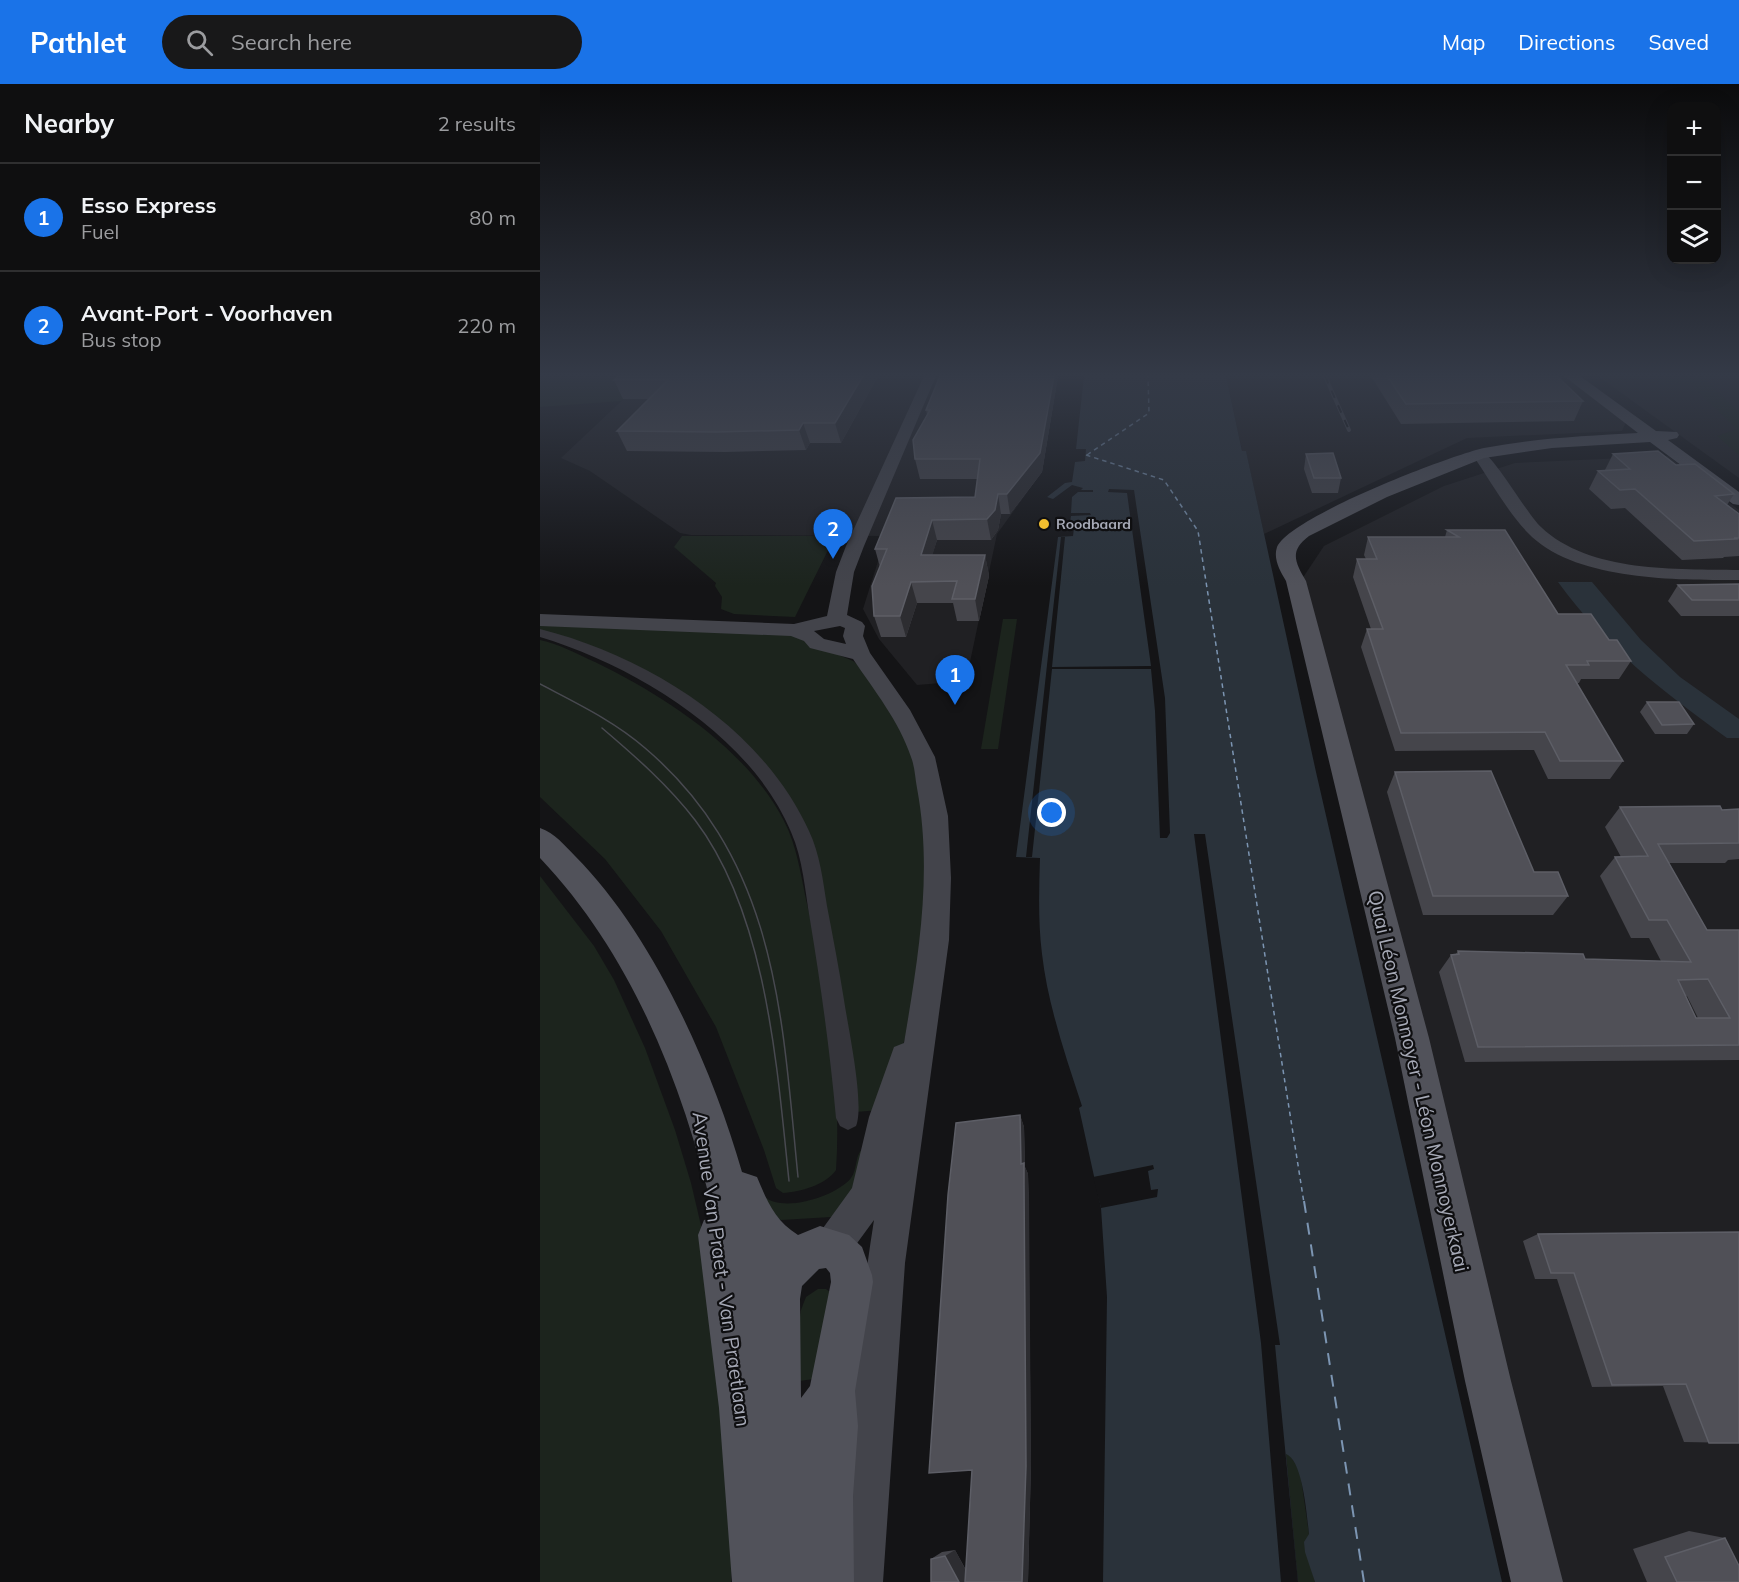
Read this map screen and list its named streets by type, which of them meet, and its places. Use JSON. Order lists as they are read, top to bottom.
{
  "streets": {
    "main road": ["Quai Léon Monnoyer - Léon Monnoyerkaai", "Avenue Van Praet - Van Praetlaan"]
  },
  "places": ["Roodbaard"],
  "page": {
    "header": "Pathlet",
    "search": "Search here",
    "nav": ["Map", "Directions", "Saved"],
    "heading": ["Nearby", "2 results"],
    "map_buttons": ["+", "−"],
    "list": [
      {
        "mark": "1",
        "name": "Esso Express",
        "note": "Fuel",
        "value": "80 m"
      },
      {
        "mark": "2",
        "name": "Avant-Port - Voorhaven",
        "note": "Bus stop",
        "value": "220 m"
      }
    ],
    "pins": ["2", "1"]
  }
}
